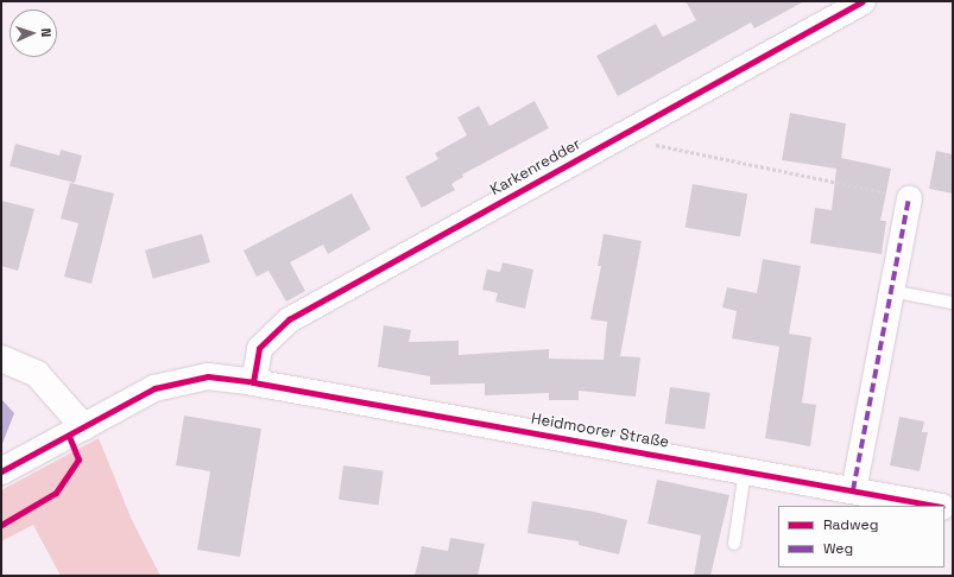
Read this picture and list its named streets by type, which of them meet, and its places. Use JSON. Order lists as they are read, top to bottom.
{
  "streets": {
    "street": ["Karkenredder", "Heidmoorer Straße"]
  },
  "crossings": [
    ["Karkenredder", "Heidmoorer Straße"]
  ],
  "legend": ["Radweg", "Weg"],
  "north": "right"
}
